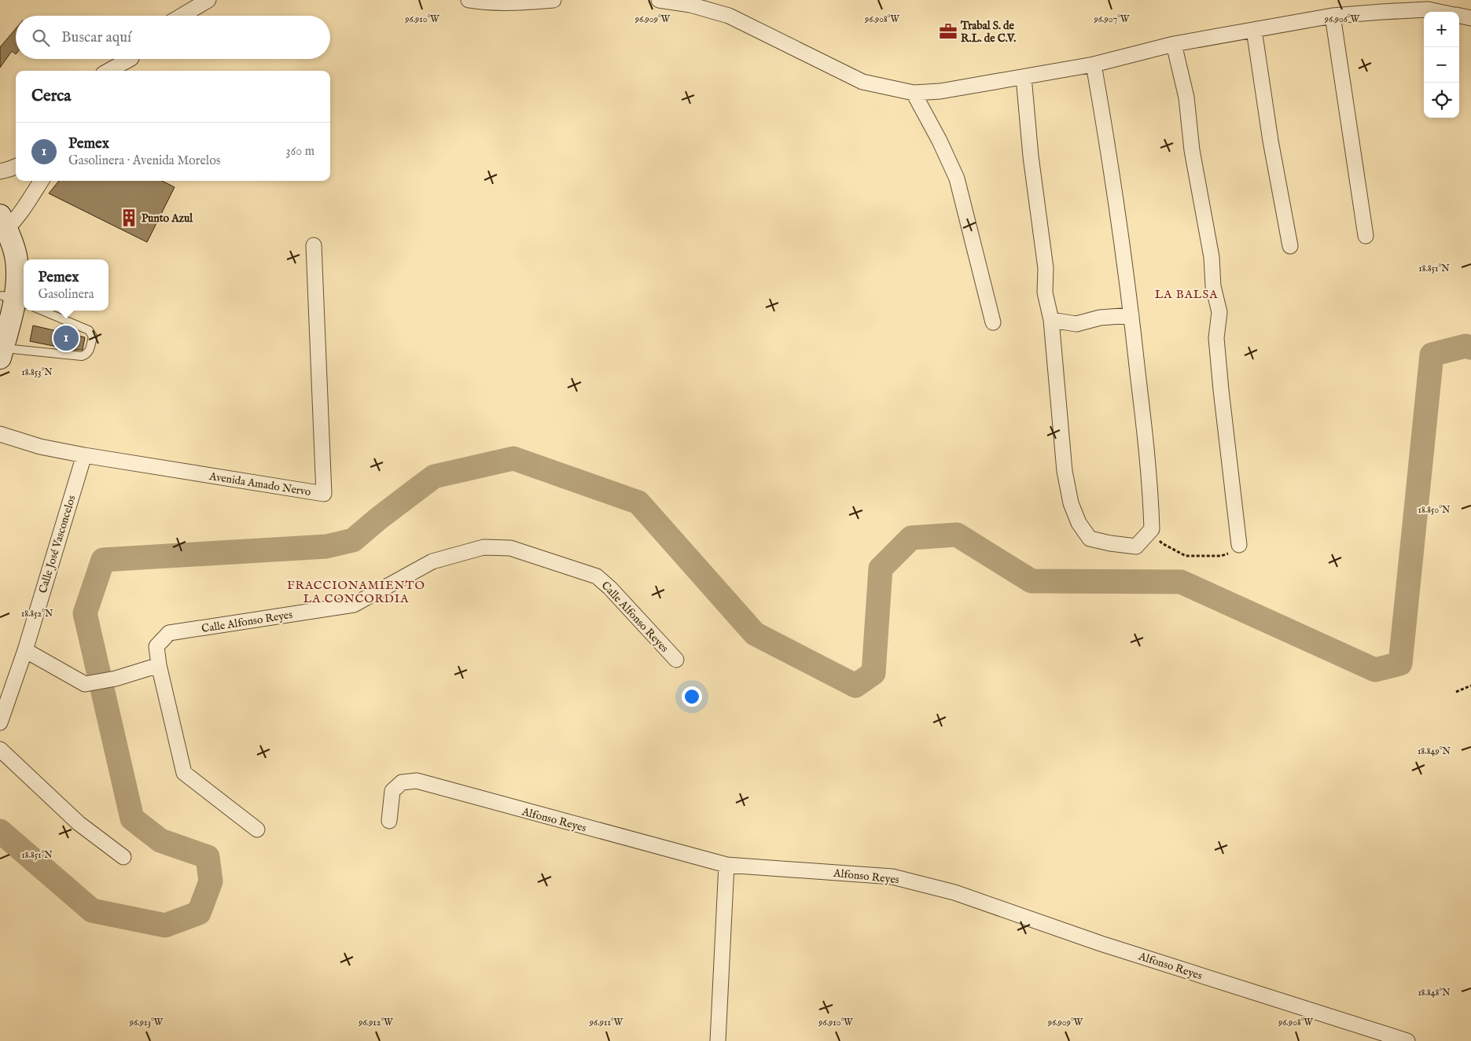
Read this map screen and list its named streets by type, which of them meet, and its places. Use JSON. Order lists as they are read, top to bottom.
{
  "streets": {
    "street": [
      "Avenida Amado Nervo",
      "Calle José Vasconcelos",
      "Calle Alfonso Reyes",
      "Alfonso Reyes"
    ]
  },
  "crossings": [
    ["Avenida Amado Nervo", "Calle José Vasconcelos"]
  ],
  "districts": ["LA BALSA", "FRACCIONAMIENTO LA CONCORDIA"],
  "places": {
    "office": ["Trabal S. de R.L. de C.V."],
    "building": ["Punto Azul"]
  },
  "page": {
    "map_buttons": ["+", "−"],
    "search": "Buscar aquí",
    "heading": "Cerca",
    "list": [
      {
        "mark": "1",
        "name": "Pemex",
        "note": "Gasolinera · Avenida Morelos",
        "value": "360 m"
      }
    ],
    "popup": ["Pemex", "Gasolinera"],
    "pins": "1"
  },
  "coordinates": [
    "96.910°W",
    "96.908°W",
    "96.907°W",
    "96.906°W",
    "96.909°W",
    "18.851°N",
    "18.853°N",
    "18.850°N",
    "18.852°N",
    "18.849°N",
    "18.848°N",
    "96.913°W",
    "96.912°W",
    "96.911°W"
  ]
}
